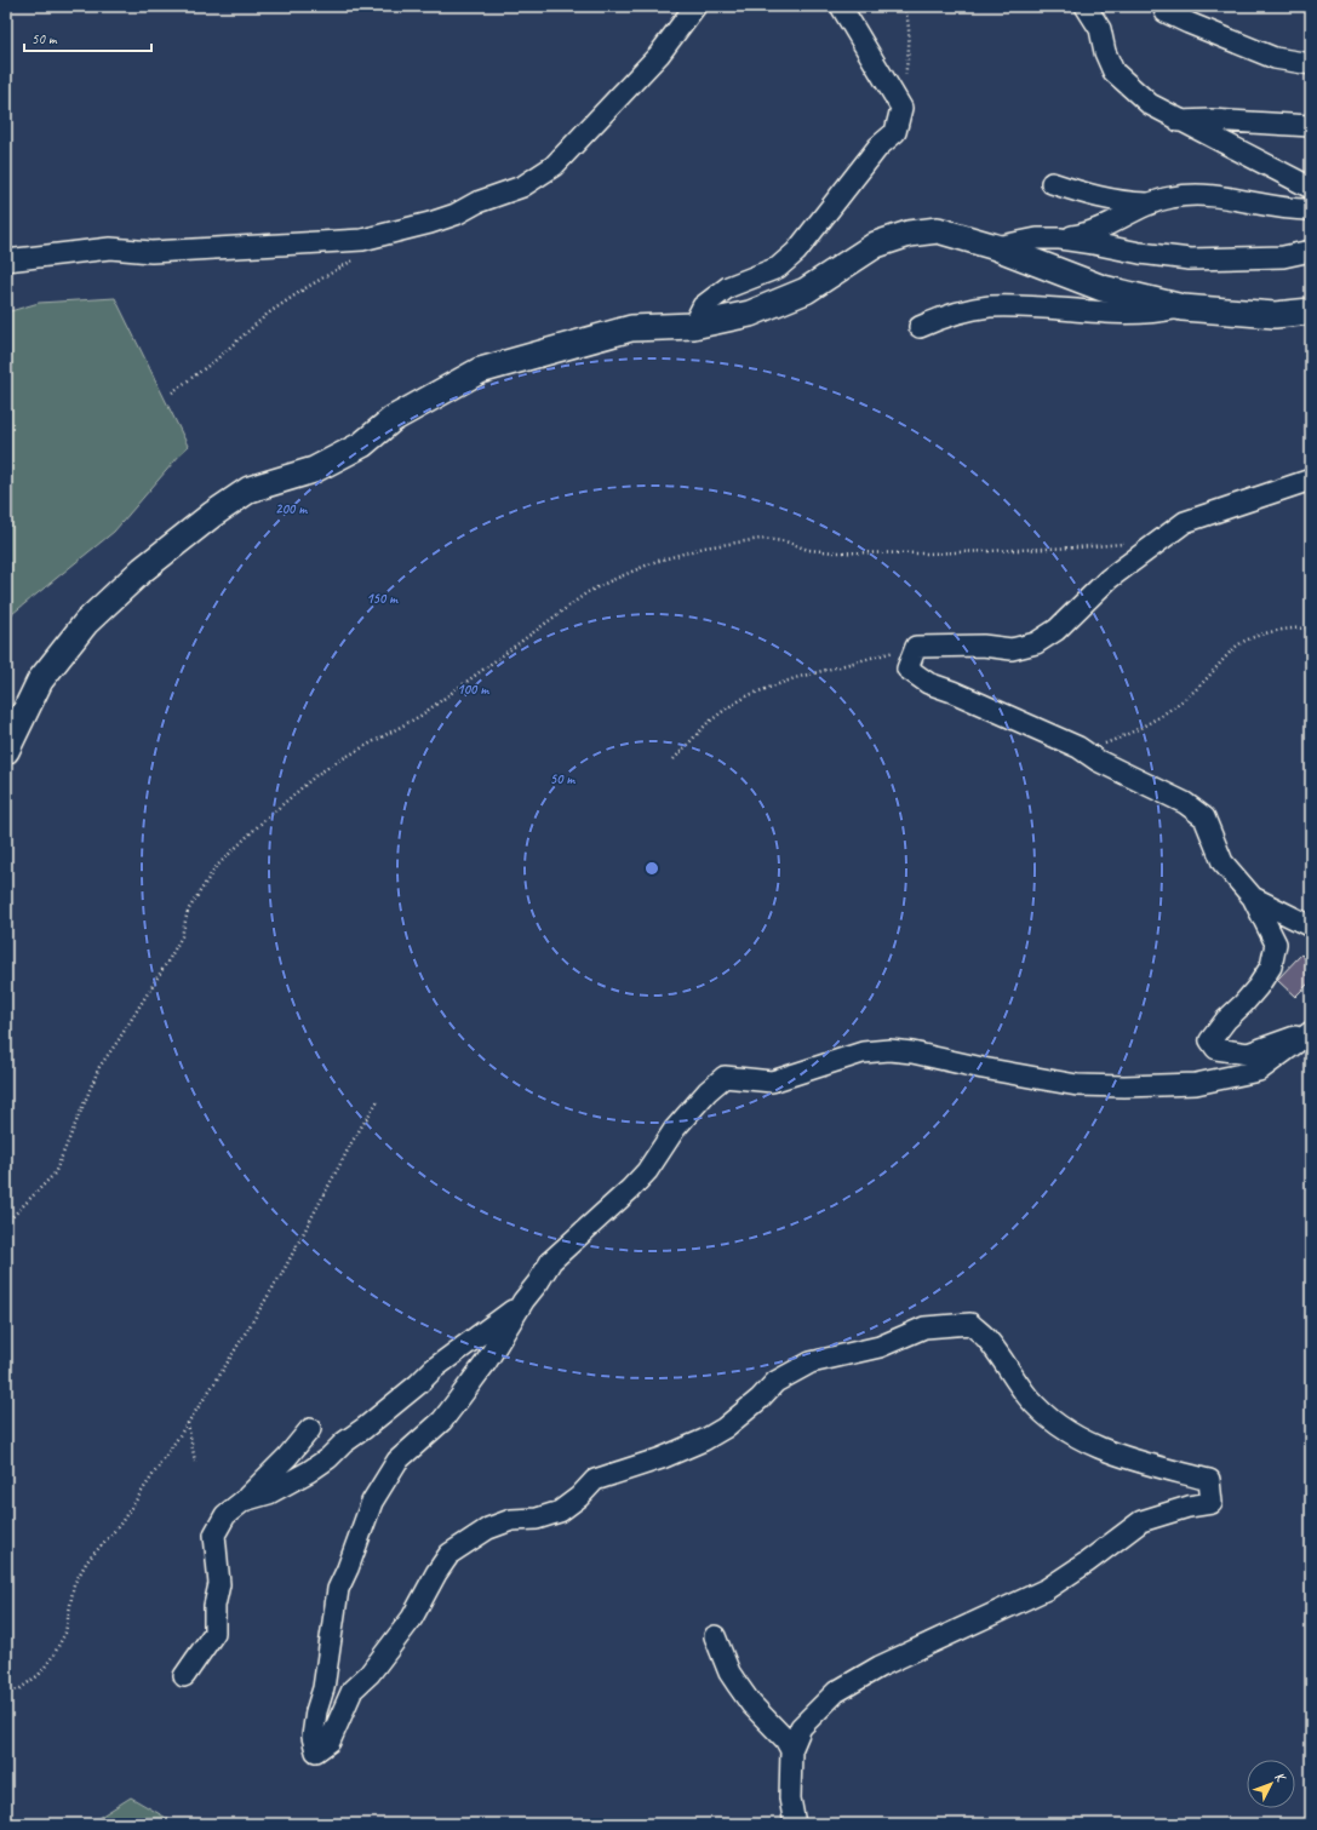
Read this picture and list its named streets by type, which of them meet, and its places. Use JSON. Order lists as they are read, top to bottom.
{
  "scale_bar": "50 m",
  "north": "top right",
  "rings": [
    "200 m",
    "150 m",
    "100 m",
    "50 m"
  ]
}
